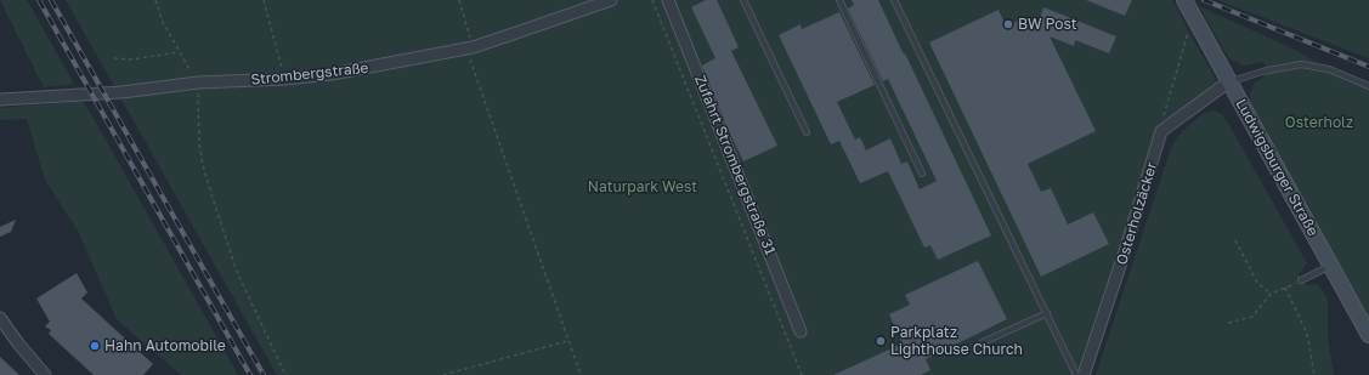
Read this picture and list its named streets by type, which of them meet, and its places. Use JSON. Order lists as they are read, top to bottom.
{
  "streets": {
    "street": [
      "Strombergstraße",
      "Zufahrt Strombergstraße 31",
      "Ludwigsburger Straße",
      "Osterholzäcker"
    ]
  },
  "parks": ["Osterholz", "Naturpark West"],
  "places": ["BW Post", "Parkplatz Lighthouse Church", "Hahn Automobile"]
}
